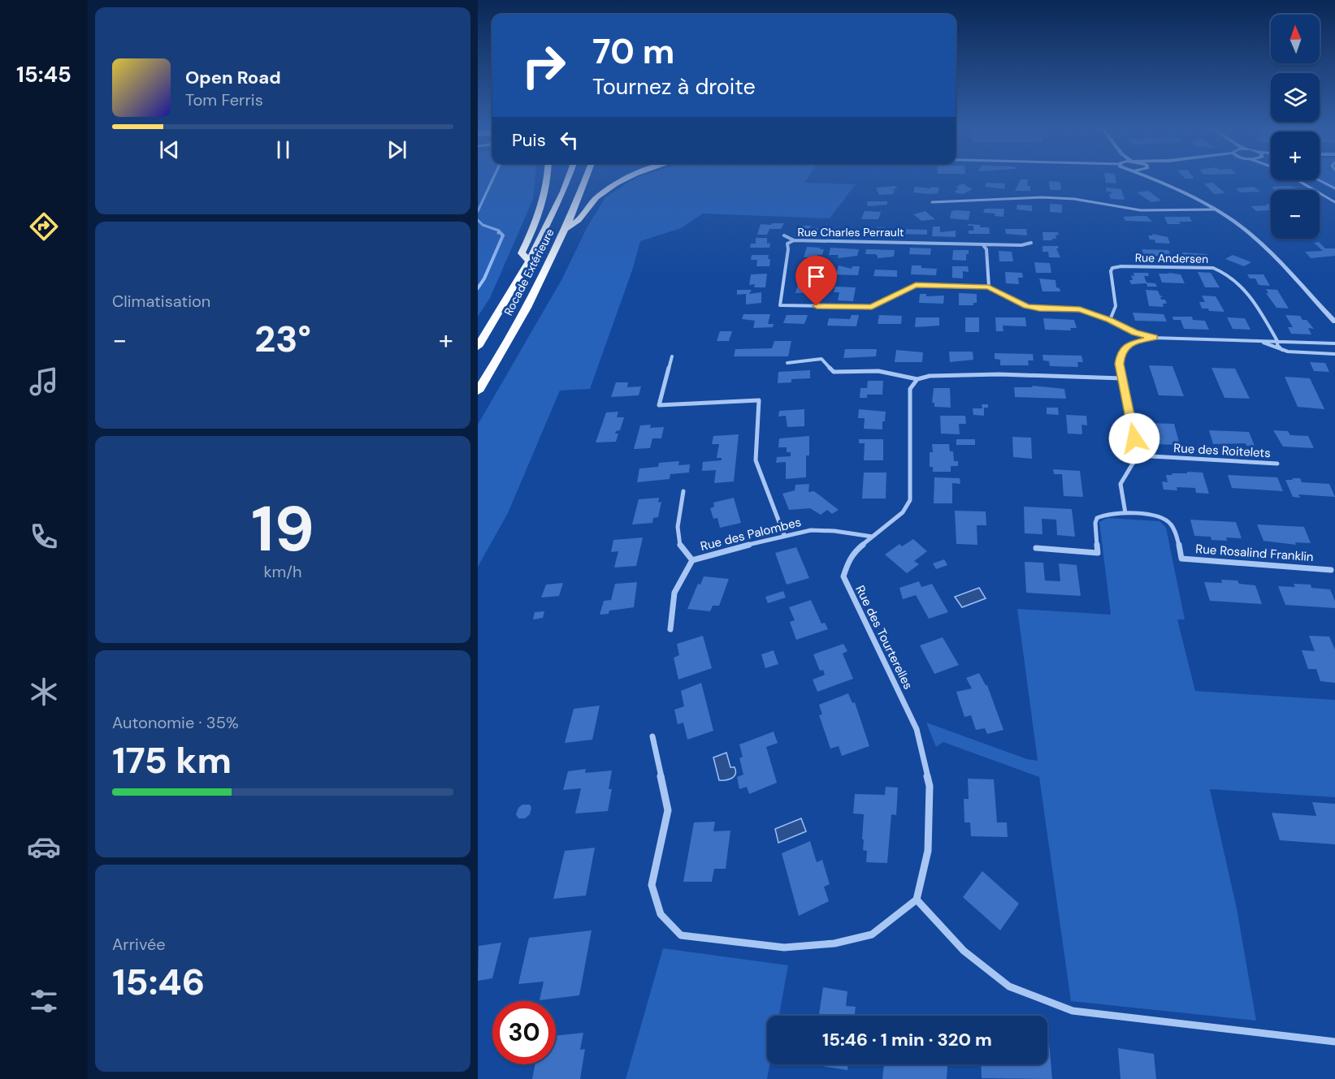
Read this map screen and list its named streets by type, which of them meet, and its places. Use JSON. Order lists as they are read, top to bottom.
{
  "streets": {
    "highway": ["Rocade Extérieure"],
    "street": [
      "Rue Charles Perrault",
      "Rue Andersen",
      "Rue des Roitelets",
      "Rue des Palombes",
      "Rue Rosalind Franklin",
      "Rue des Tourterelles"
    ]
  },
  "crossings": [
    ["Rue Charles Perrault", "Rue Andersen"],
    ["Rue des Palombes", "Rue des Tourterelles"]
  ],
  "north": "top",
  "page": {
    "tabs": "15:45",
    "map_buttons": ["+", "−"],
    "turn": ["70 m", "Tournez à droite"],
    "song": ["Open Road", "Tom Ferris"],
    "then": "Puis",
    "tile": [
      "Climatisation",
      ["19", "km/h"],
      ["Autonomie · 35%", "175 km"],
      ["Arrivée", "15:46"]
    ],
    "heat": ["−", "23°", "+"],
    "limit": "30",
    "trip": "15:46 · 1 min · 320 m"
  }
}
